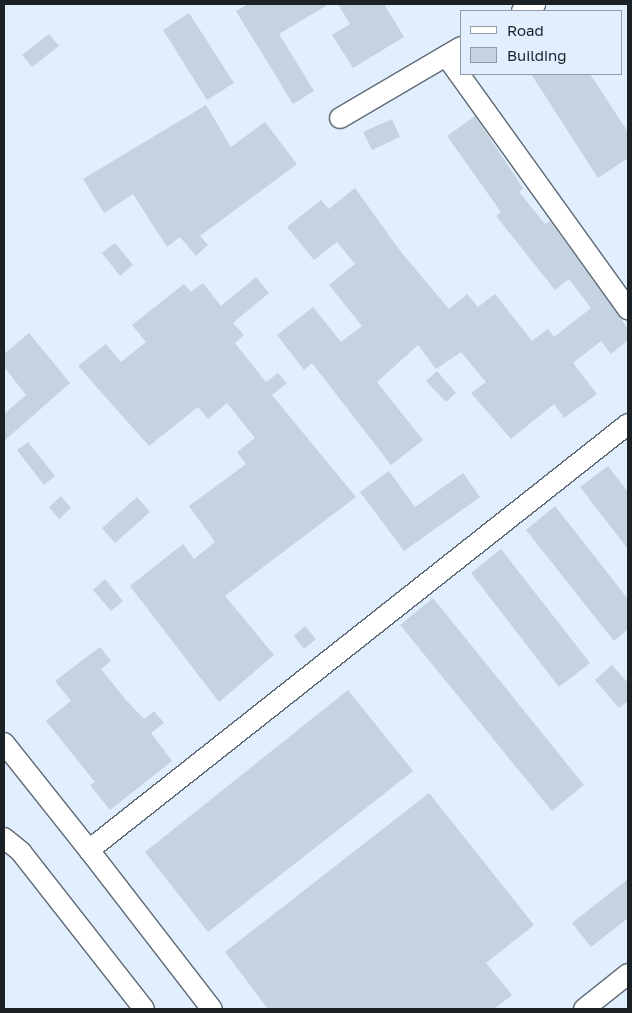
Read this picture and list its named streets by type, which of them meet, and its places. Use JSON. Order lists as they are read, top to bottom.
{
  "legend": ["Road", "Building"]
}
